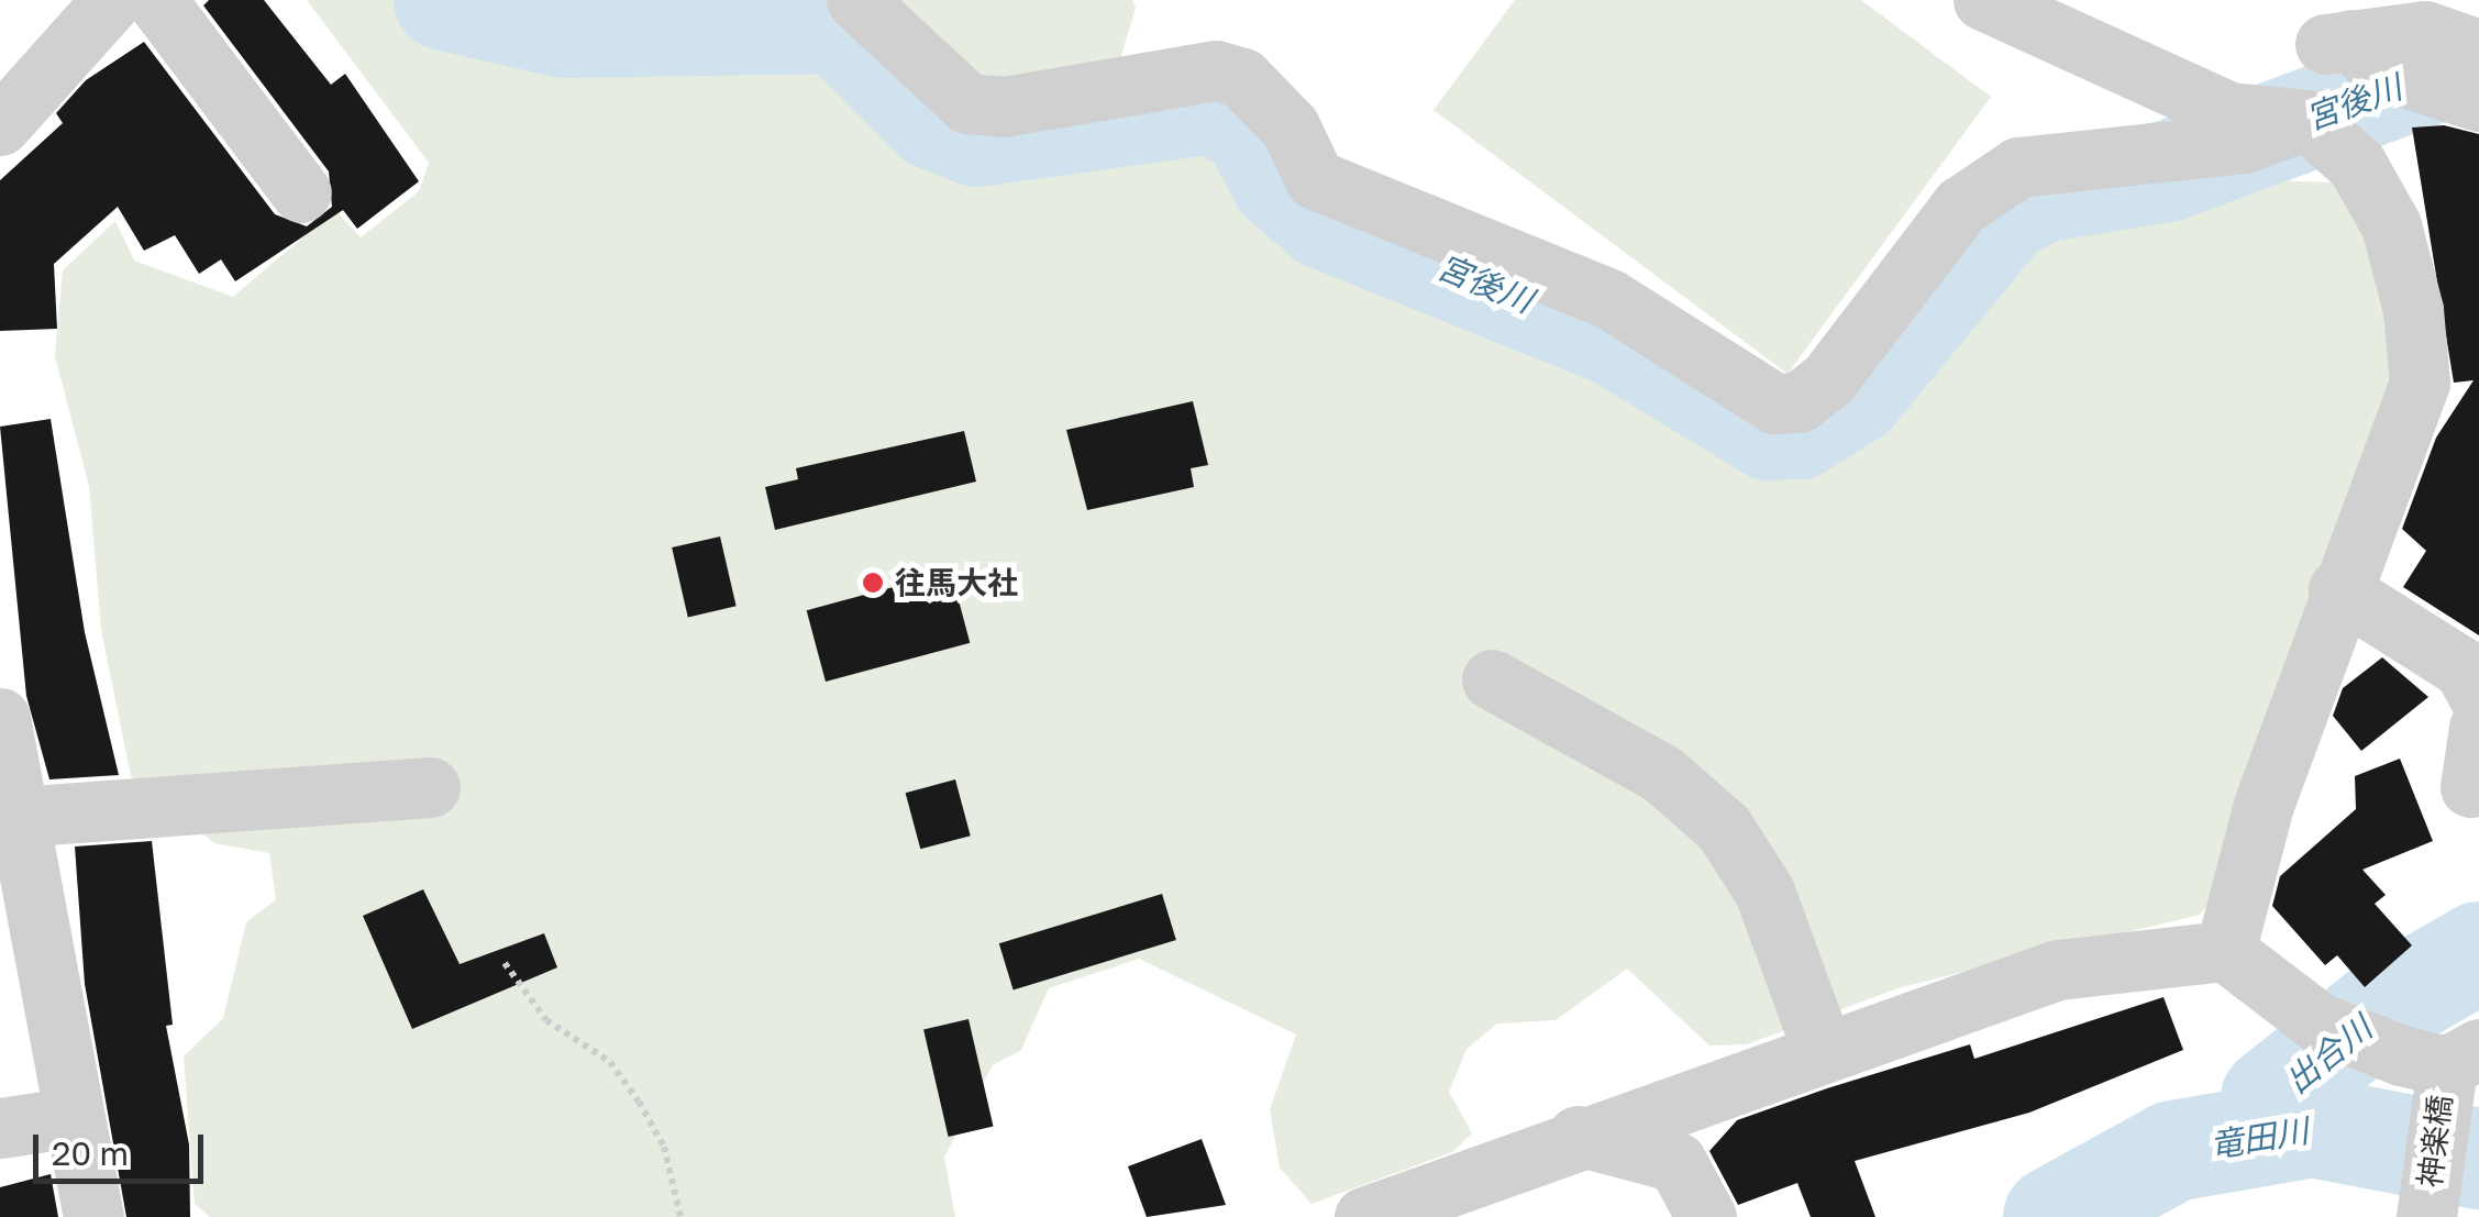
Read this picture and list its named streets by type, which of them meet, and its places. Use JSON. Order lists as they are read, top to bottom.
{
  "streets": {
    "street": ["神楽橋"]
  },
  "water": ["宮後川", "出合川", "竜田川"],
  "places": ["往馬大社"],
  "scale_bar": "20 m"
}
